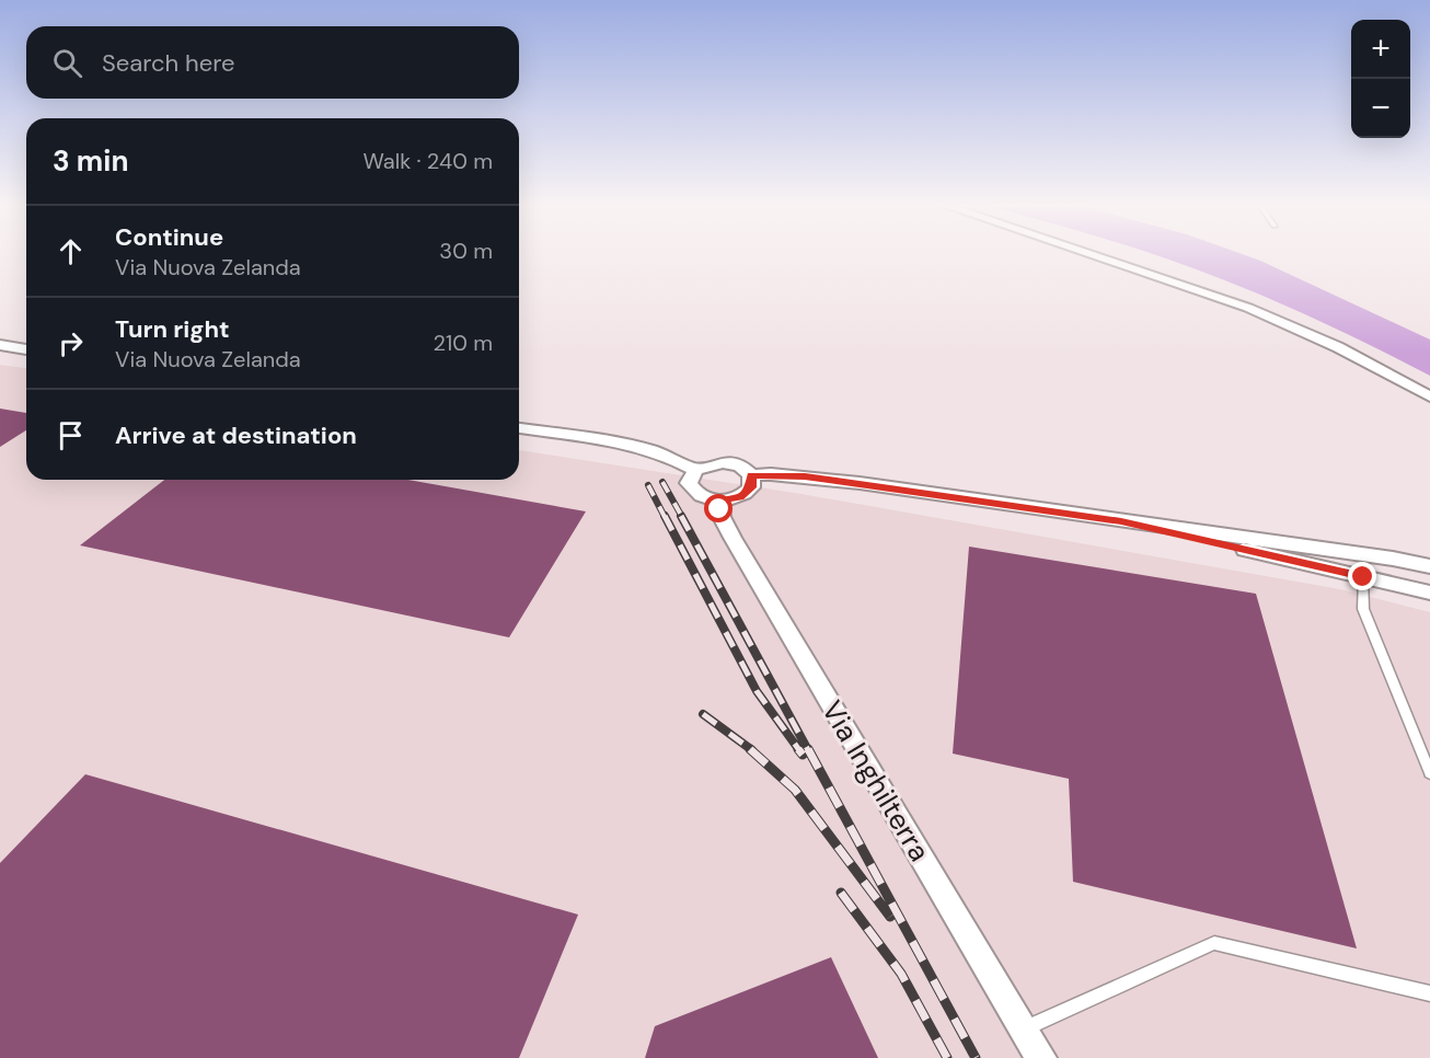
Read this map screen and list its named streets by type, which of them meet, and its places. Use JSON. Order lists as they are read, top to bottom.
{
  "streets": {
    "street": ["Via Inghilterra"]
  },
  "page": {
    "map_buttons": ["+", "−"],
    "search": "Search here",
    "heading": ["3 min", "Walk · 240 m"],
    "list": [
      ["Continue", "Via Nuova Zelanda", "30 m"],
      ["Turn right", "Via Nuova Zelanda", "210 m"],
      "Arrive at destination"
    ]
  }
}
